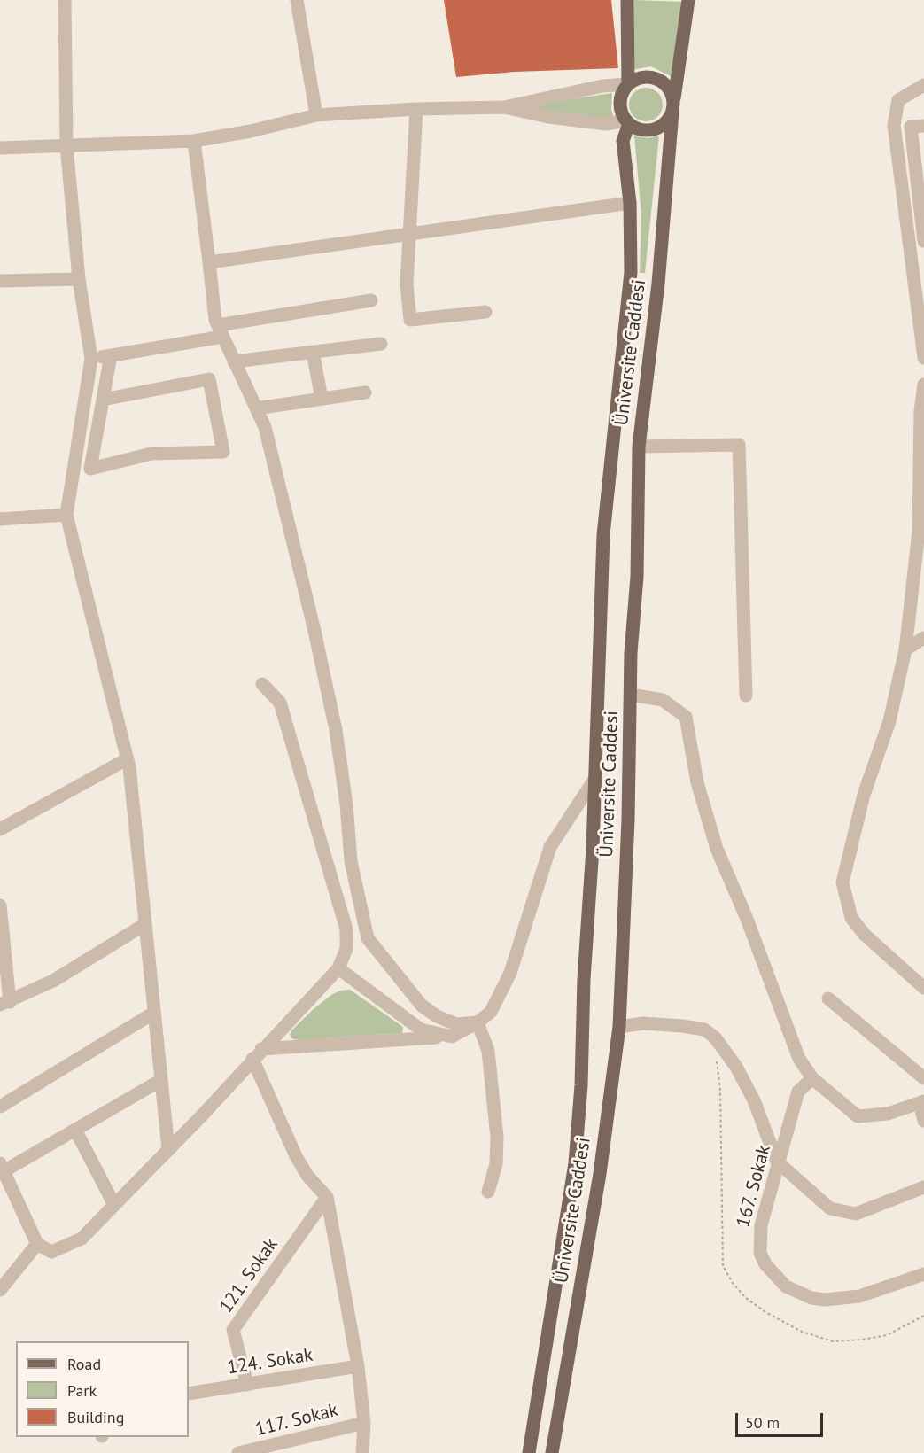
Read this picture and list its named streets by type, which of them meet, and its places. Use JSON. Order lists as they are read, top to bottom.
{
  "streets": {
    "main road": ["Üniversite Caddesi"],
    "street": [
      "167. Sokak",
      "121. Sokak",
      "124. Sokak",
      "117. Sokak"
    ]
  },
  "crossings": [
    ["121. Sokak", "124. Sokak"]
  ],
  "legend": ["Road", "Park", "Building"],
  "scale_bar": "50 m"
}
